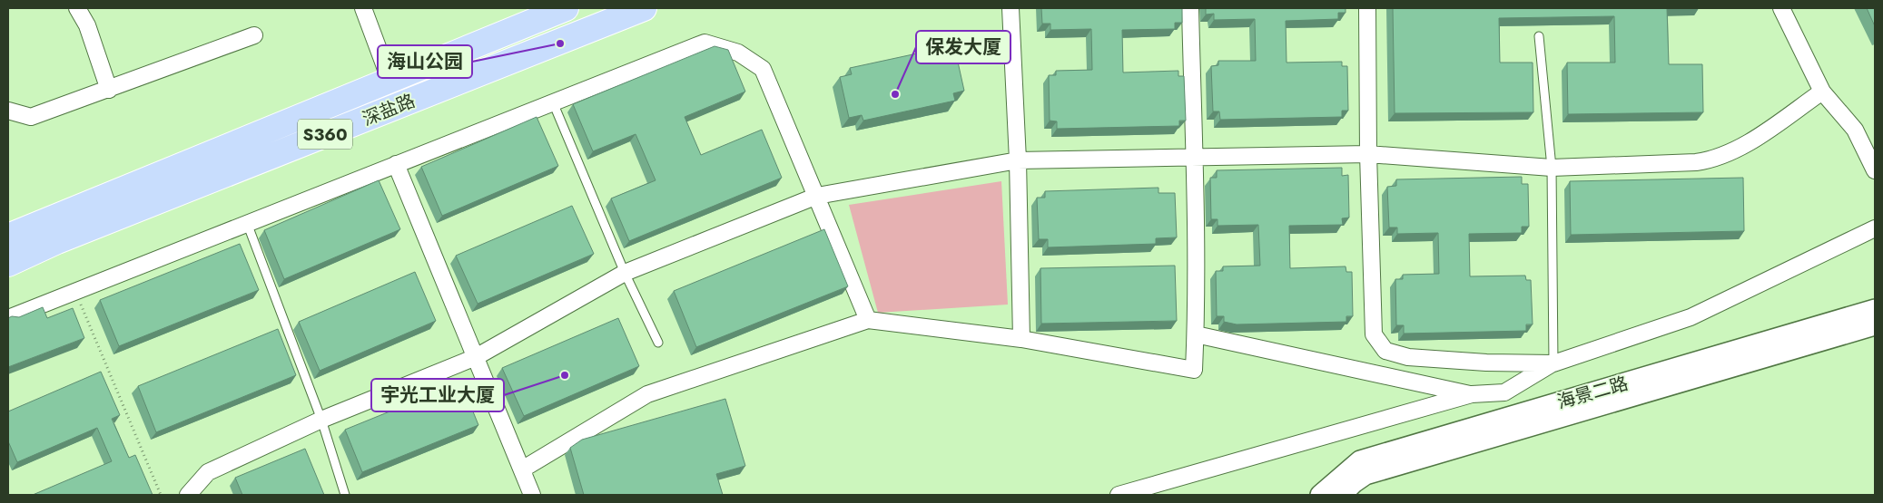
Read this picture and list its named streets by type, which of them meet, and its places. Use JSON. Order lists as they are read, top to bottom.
{
  "streets": {
    "main road": ["深盐路", "S360"],
    "street": ["海景二路"]
  },
  "places": ["海山公园", "保发大厦", "宇光工业大厦"]
}
